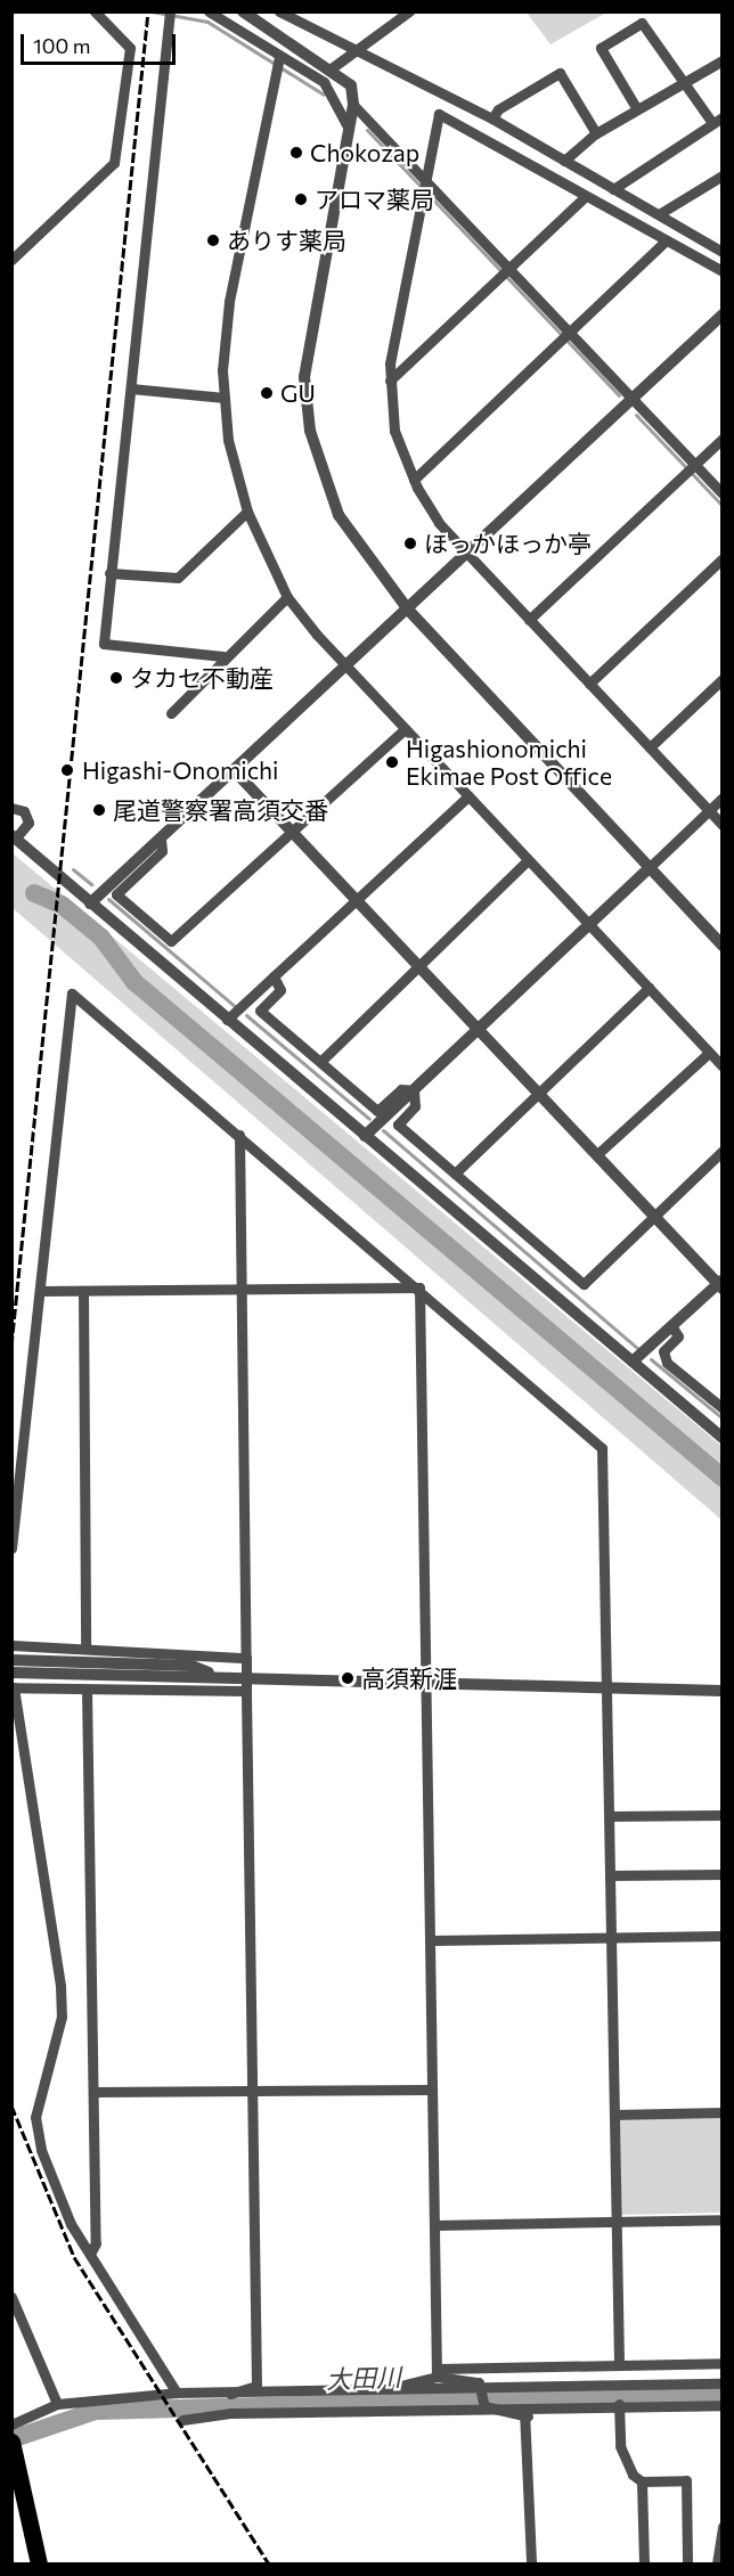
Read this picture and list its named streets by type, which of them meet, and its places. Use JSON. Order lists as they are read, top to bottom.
{
  "water": ["大田川"],
  "places": [
    "Chokozap",
    "アロマ薬局",
    "ありす薬局",
    "GU",
    "ほっかほっか亭",
    "タカセ不動産",
    "Higashionomichi Ekimae Post Office",
    "Higashi-Onomichi",
    "尾道警察署高須交番",
    "高須新涯"
  ],
  "scale_bar": "100 m"
}
